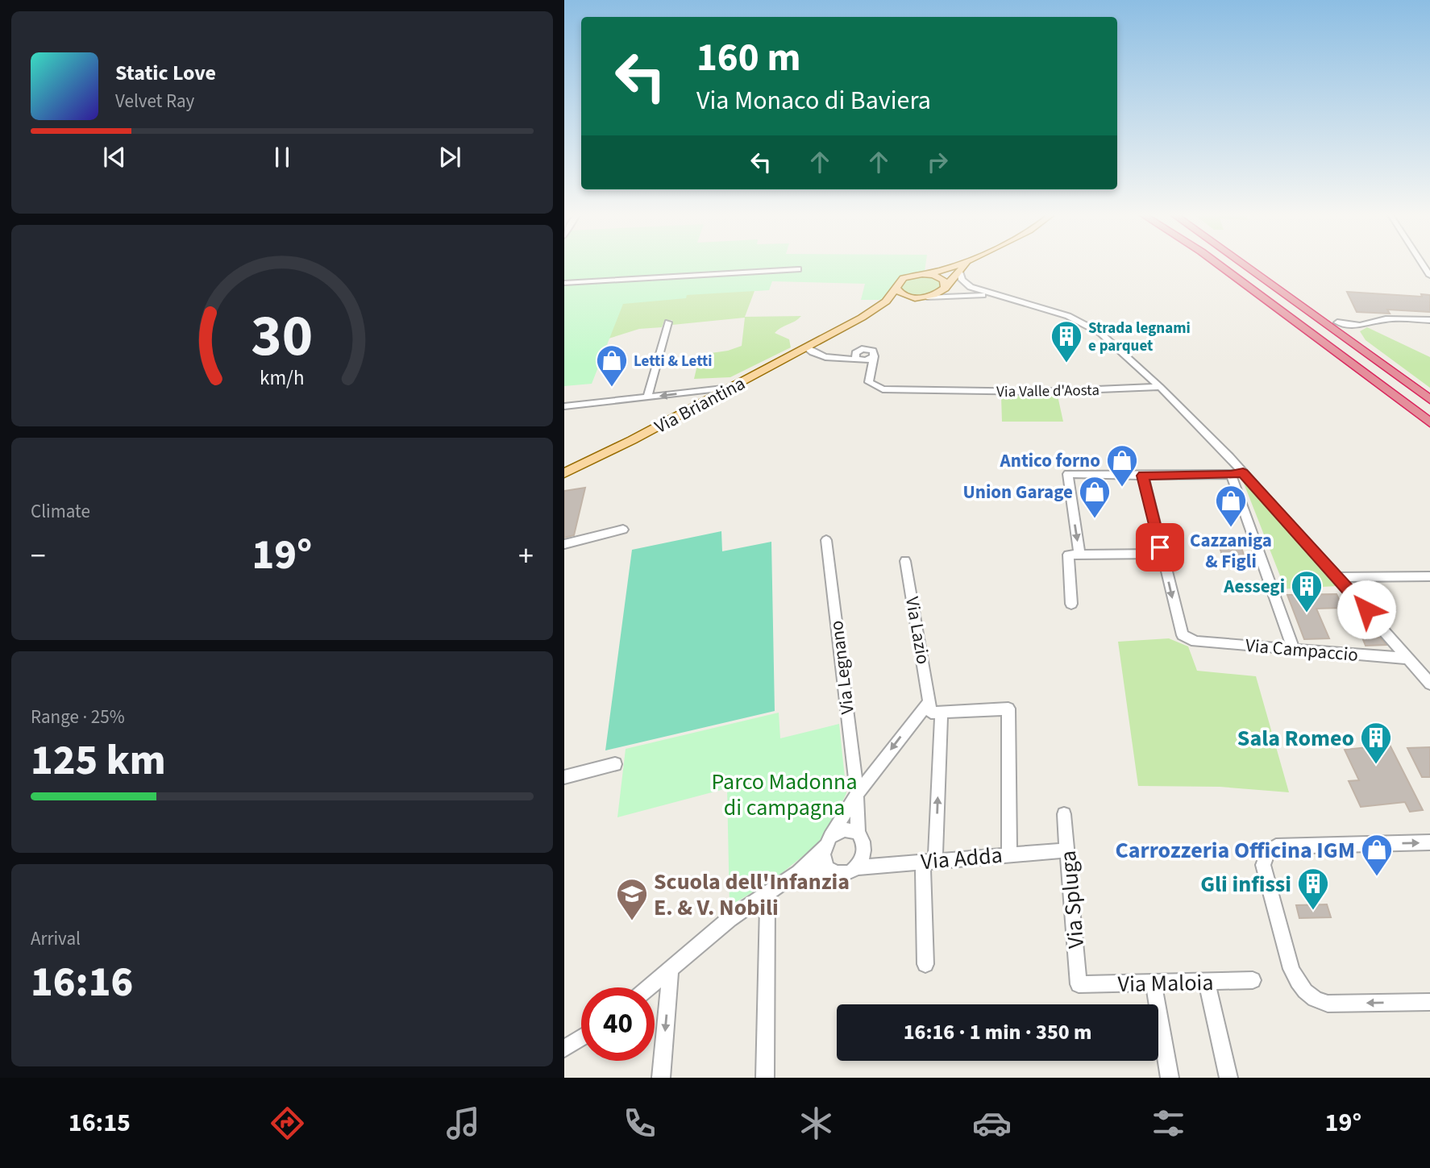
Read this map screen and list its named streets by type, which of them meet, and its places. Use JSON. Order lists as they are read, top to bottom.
{
  "streets": {
    "main road": ["Via Briantina"],
    "street": [
      "Via Valle d'Aosta",
      "Via Lazio",
      "Via Campaccio",
      "Via Legnano",
      "Via Adda",
      "Via Spluga",
      "Via Maloia"
    ]
  },
  "crossings": [
    ["Via Adda", "Via Spluga"],
    ["Via Spluga", "Via Maloia"]
  ],
  "one_way": ["Via Campaccio"],
  "parks": ["Parco Madonna di campagna"],
  "places": {
    "building": [
      "Strada legnami e parquet",
      "Aessegi",
      "Sala Romeo",
      "Gli infissi"
    ],
    "shop": [
      "Letti & Letti",
      "Antico forno",
      "Union Garage",
      "Cazzaniga & Figli",
      "Carrozzeria Officina IGM"
    ],
    "school or university": ["Scuola dell'Infanzia E. & V. Nobili"]
  },
  "page": {
    "turn": ["160 m", "Via Monaco di Baviera"],
    "song": ["Static Love", "Velvet Ray"],
    "tile": [
      "Climate",
      ["Range · 25%", "125 km"],
      ["Arrival", "16:16"]
    ],
    "heat": ["−", "19°", "+"],
    "limit": "40",
    "trip": "16:16 · 1 min · 350 m",
    "tabs": ["16:15", "19°"],
    "gauge": ["30", "km/h"]
  }
}
